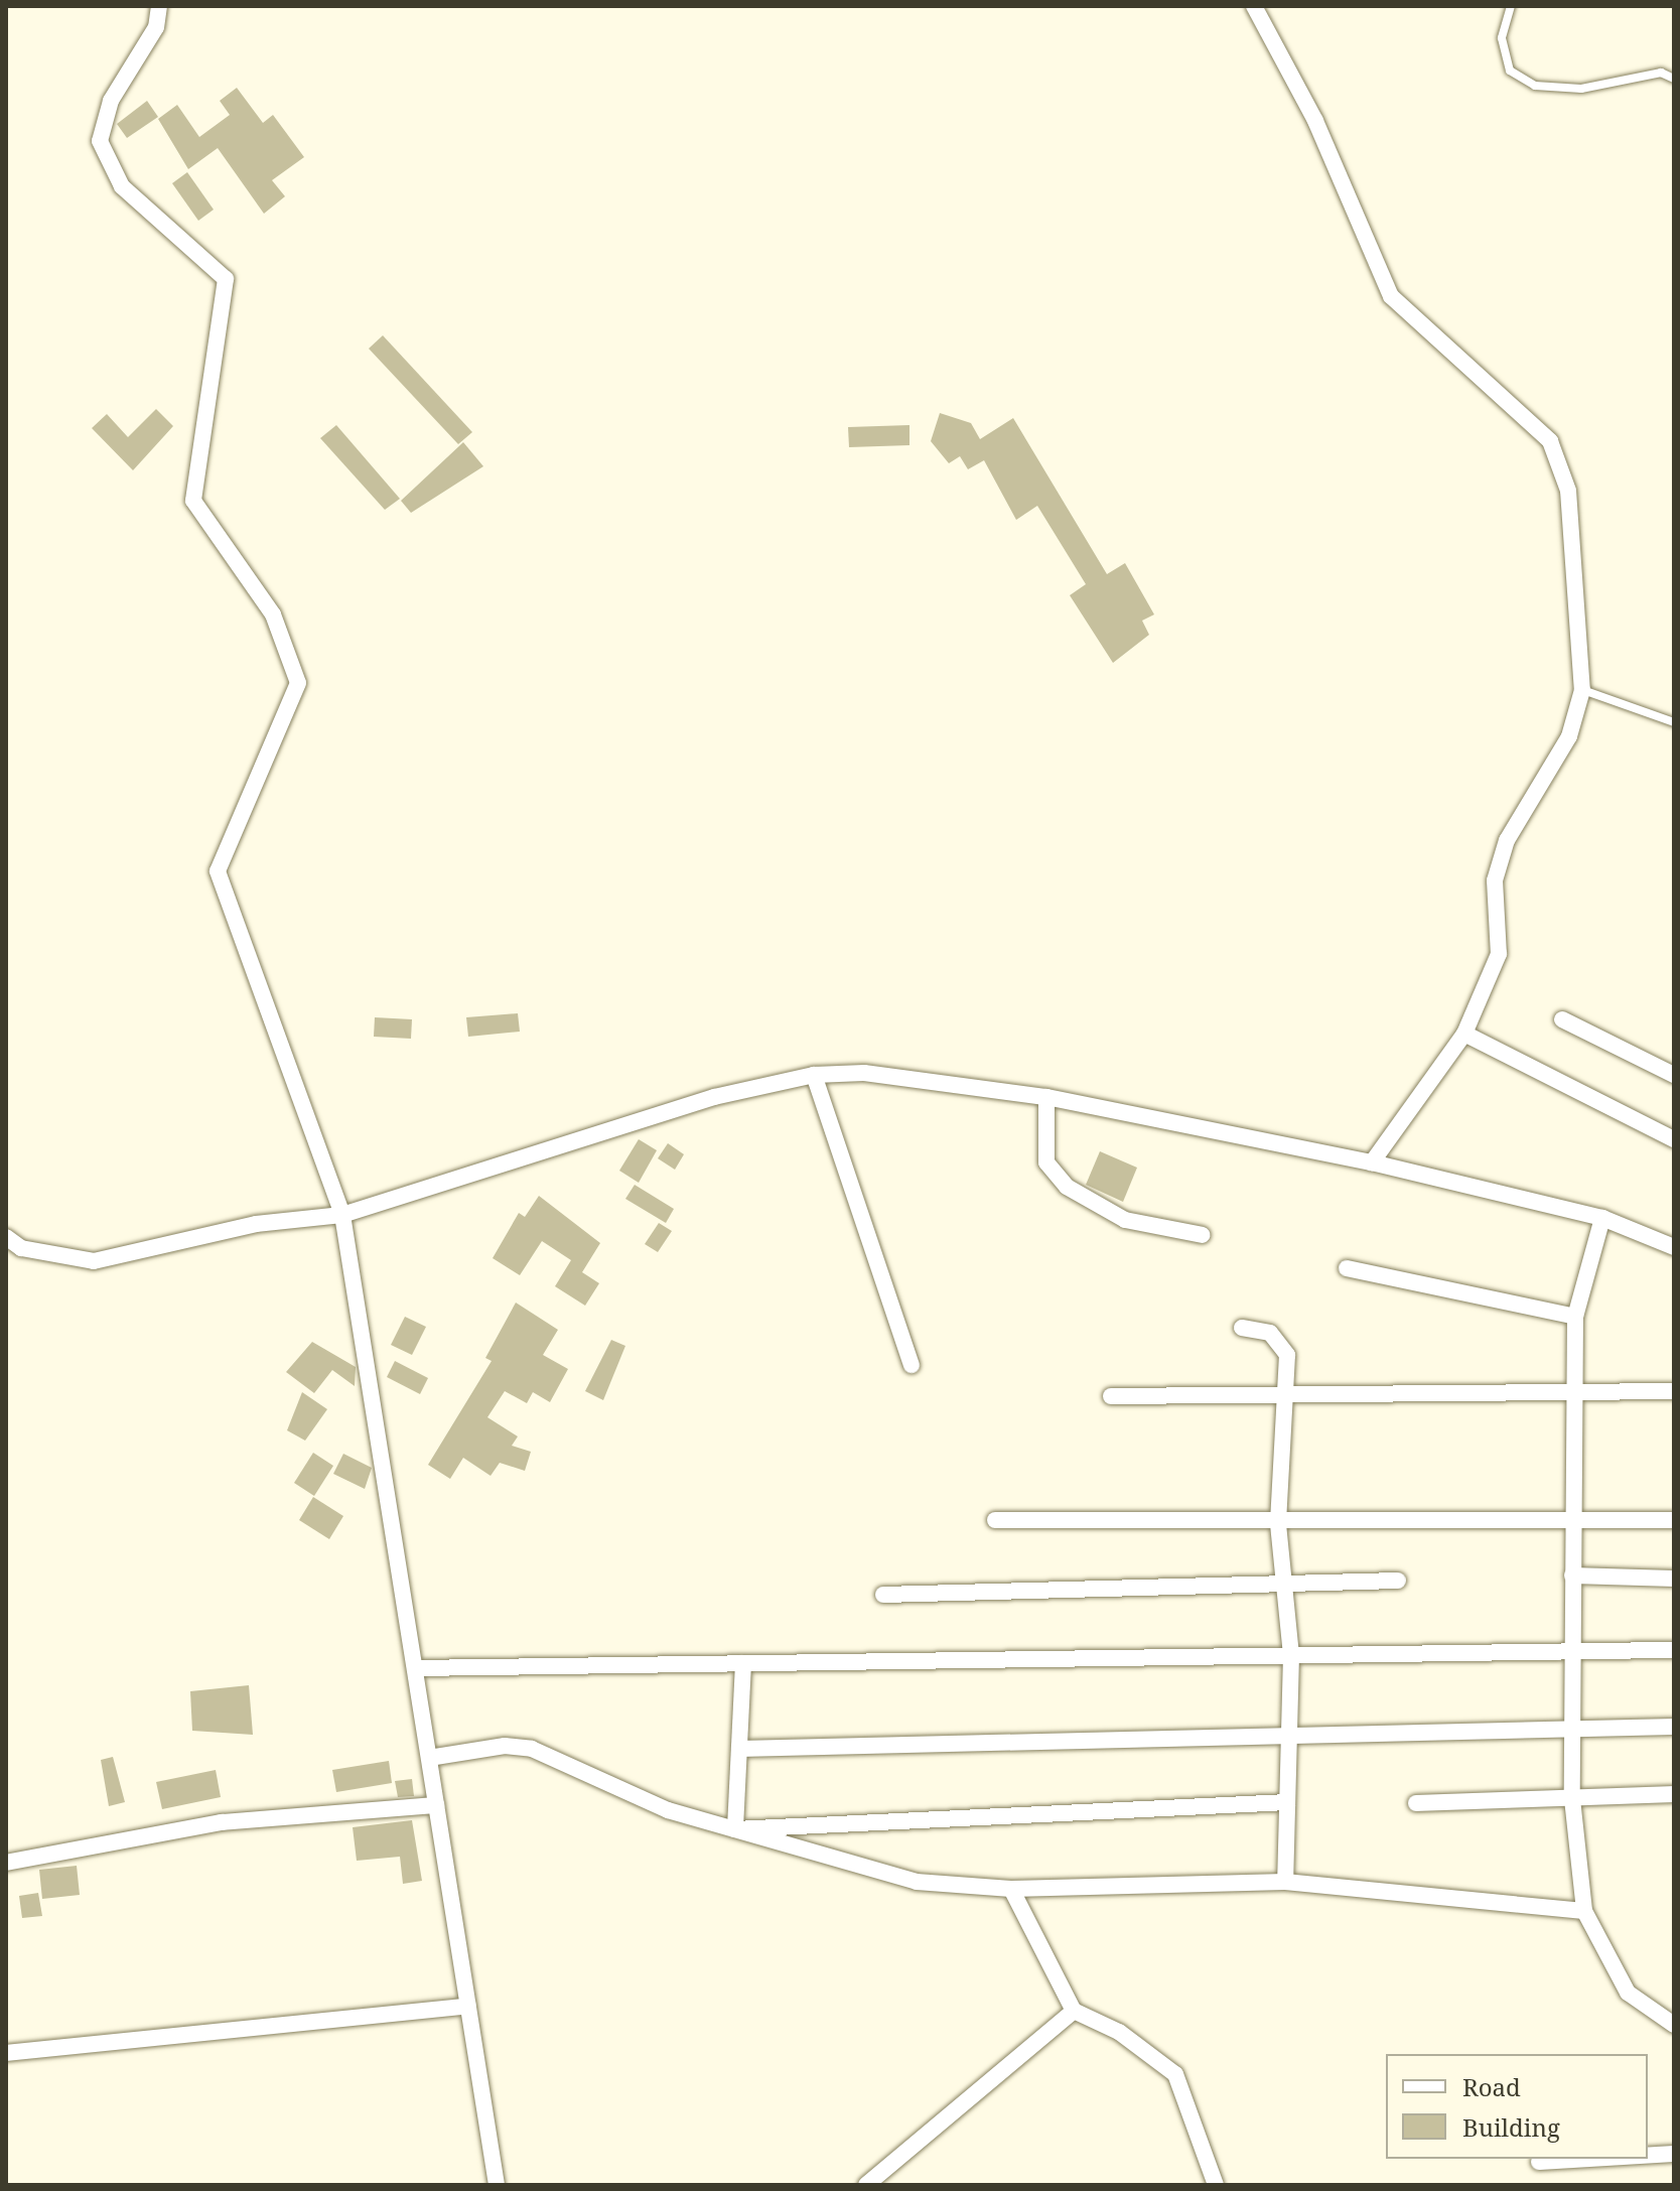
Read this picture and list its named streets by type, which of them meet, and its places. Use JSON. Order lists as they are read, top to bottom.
{
  "legend": ["Road", "Building"]
}
